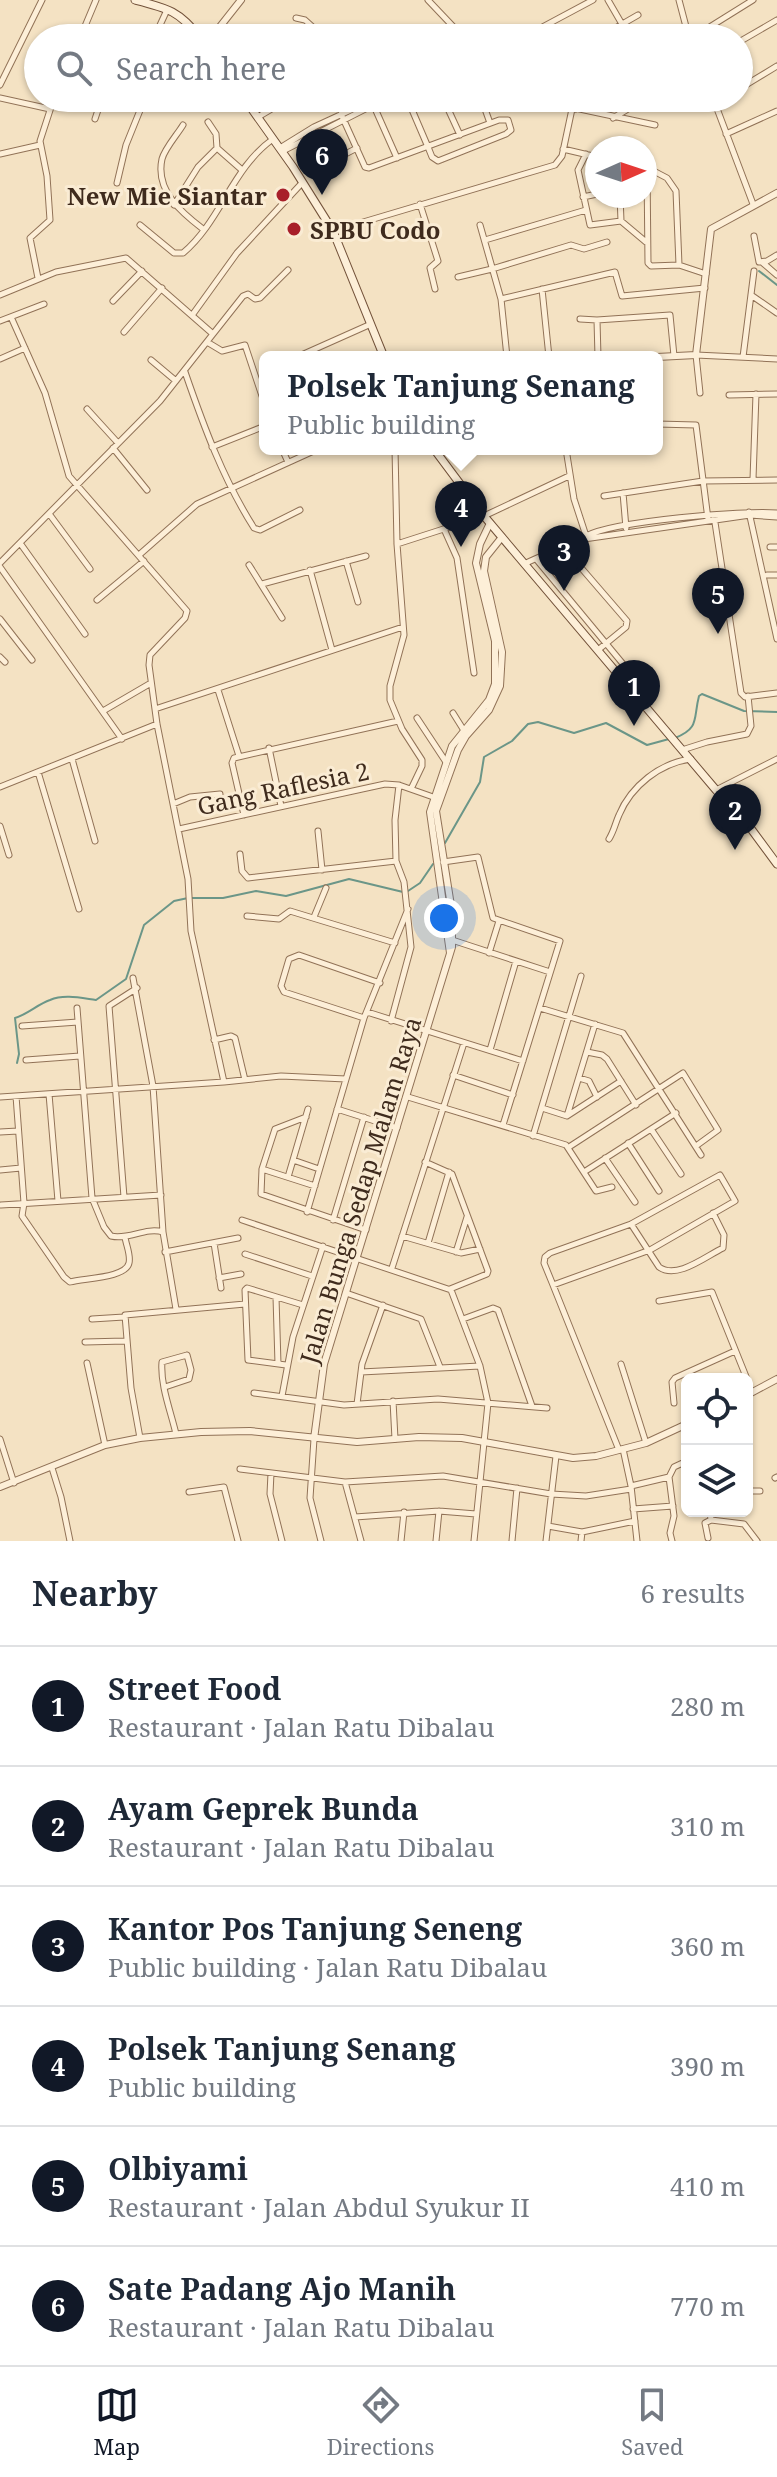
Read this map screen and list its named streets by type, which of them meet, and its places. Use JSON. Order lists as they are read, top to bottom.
{
  "streets": {
    "street": ["Gang Raflesia 2", "Jalan Bunga Sedap Malam Raya"]
  },
  "crossings": [
    ["Gang Raflesia 2", "Jalan Bunga Sedap Malam Raya"]
  ],
  "places": ["New Mie Siantar", "SPBU Codo"],
  "north": "right",
  "page": {
    "search": "Search here",
    "pins": [
      "6",
      "4",
      "3",
      "5",
      "1",
      "2"
    ],
    "popup": ["Polsek Tanjung Senang", "Public building"],
    "heading": ["Nearby", "6 results"],
    "list": [
      {
        "mark": "1",
        "name": "Street Food",
        "note": "Restaurant · Jalan Ratu Dibalau",
        "value": "280 m"
      },
      {
        "mark": "2",
        "name": "Ayam Geprek Bunda",
        "note": "Restaurant · Jalan Ratu Dibalau",
        "value": "310 m"
      },
      {
        "mark": "3",
        "name": "Kantor Pos Tanjung Seneng",
        "note": "Public building · Jalan Ratu Dibalau",
        "value": "360 m"
      },
      {
        "mark": "4",
        "name": "Polsek Tanjung Senang",
        "note": "Public building",
        "value": "390 m"
      },
      {
        "mark": "5",
        "name": "Olbiyami",
        "note": "Restaurant · Jalan Abdul Syukur II",
        "value": "410 m"
      },
      {
        "mark": "6",
        "name": "Sate Padang Ajo Manih",
        "note": "Restaurant · Jalan Ratu Dibalau",
        "value": "770 m"
      }
    ],
    "nav": ["Map", "Directions", "Saved"]
  }
}
